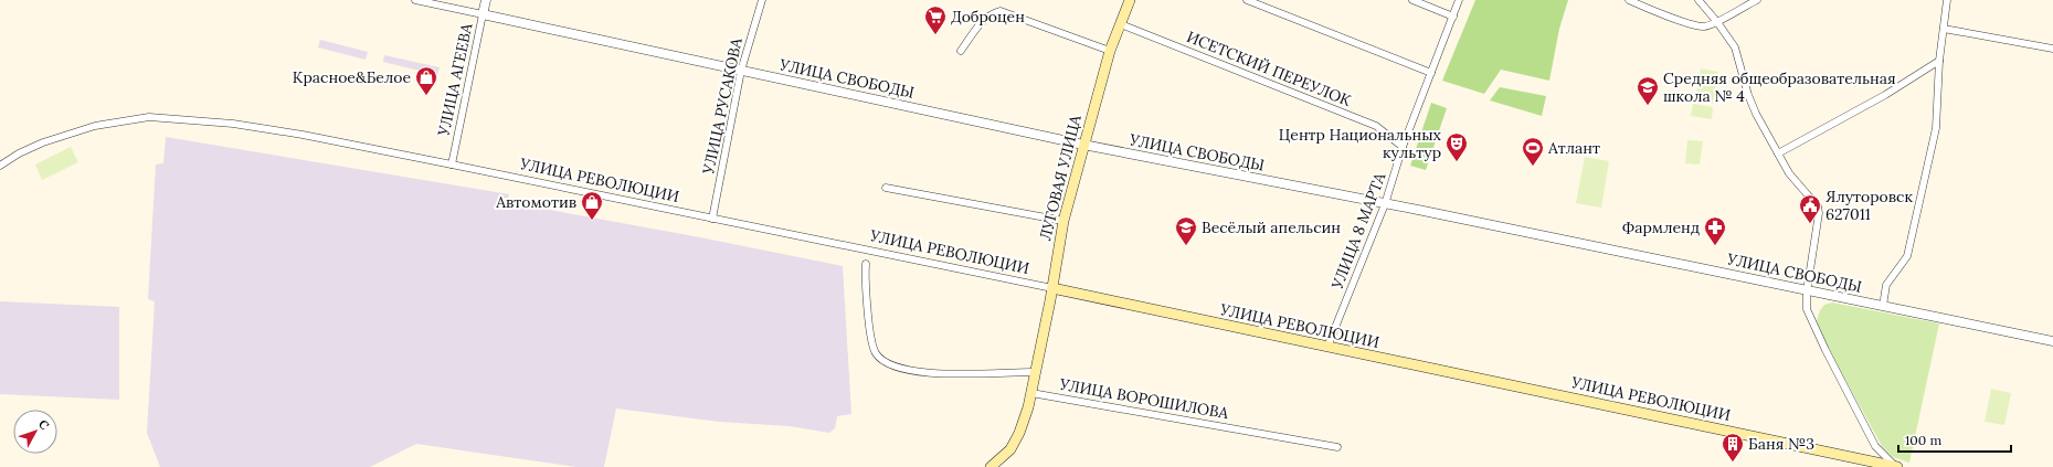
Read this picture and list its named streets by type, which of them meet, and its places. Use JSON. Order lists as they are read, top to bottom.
{
  "streets": {
    "main road": ["ЛУГОВАЯ УЛИЦА", "УЛИЦА РЕВОЛЮЦИИ"],
    "street": [
      "ИСЕТСКИЙ ПЕРЕУЛОК",
      "УЛИЦА СВОБОДЫ",
      "УЛИЦА АГЕЕВА",
      "УЛИЦА РУСАКОВА",
      "УЛИЦА 8 МАРТА",
      "УЛИЦА ВОРОШИЛОВА"
    ]
  },
  "crossings": [
    ["ИСЕТСКИЙ ПЕРЕУЛОК", "ЛУГОВАЯ УЛИЦА"],
    ["ИСЕТСКИЙ ПЕРЕУЛОК", "УЛИЦА 8 МАРТА"],
    ["УЛИЦА СВОБОДЫ", "УЛИЦА АГЕЕВА"],
    ["УЛИЦА СВОБОДЫ", "УЛИЦА РУСАКОВА"],
    ["УЛИЦА СВОБОДЫ", "ЛУГОВАЯ УЛИЦА"],
    ["УЛИЦА СВОБОДЫ", "УЛИЦА 8 МАРТА"],
    ["УЛИЦА АГЕЕВА", "УЛИЦА РЕВОЛЮЦИИ"],
    ["УЛИЦА РУСАКОВА", "УЛИЦА РЕВОЛЮЦИИ"],
    ["ЛУГОВАЯ УЛИЦА", "УЛИЦА РЕВОЛЮЦИИ"],
    ["ЛУГОВАЯ УЛИЦА", "УЛИЦА ВОРОШИЛОВА"],
    ["УЛИЦА РЕВОЛЮЦИИ", "УЛИЦА 8 МАРТА"]
  ],
  "places": {
    "supermarket": ["Доброцен"],
    "shop": ["Красное&Белое", "Автомотив"],
    "school or university": ["Средняя общеобразовательная школа № 4", "Весёлый апельсин"],
    "theatre": ["Центр Национальных культур"],
    "sports": ["Атлант"],
    "public building": ["Ялуторовск 627011"],
    "pharmacy": ["Фармленд"],
    "building": ["Баня №3"]
  },
  "scale_bar": "100 m",
  "north": "top right"
}
